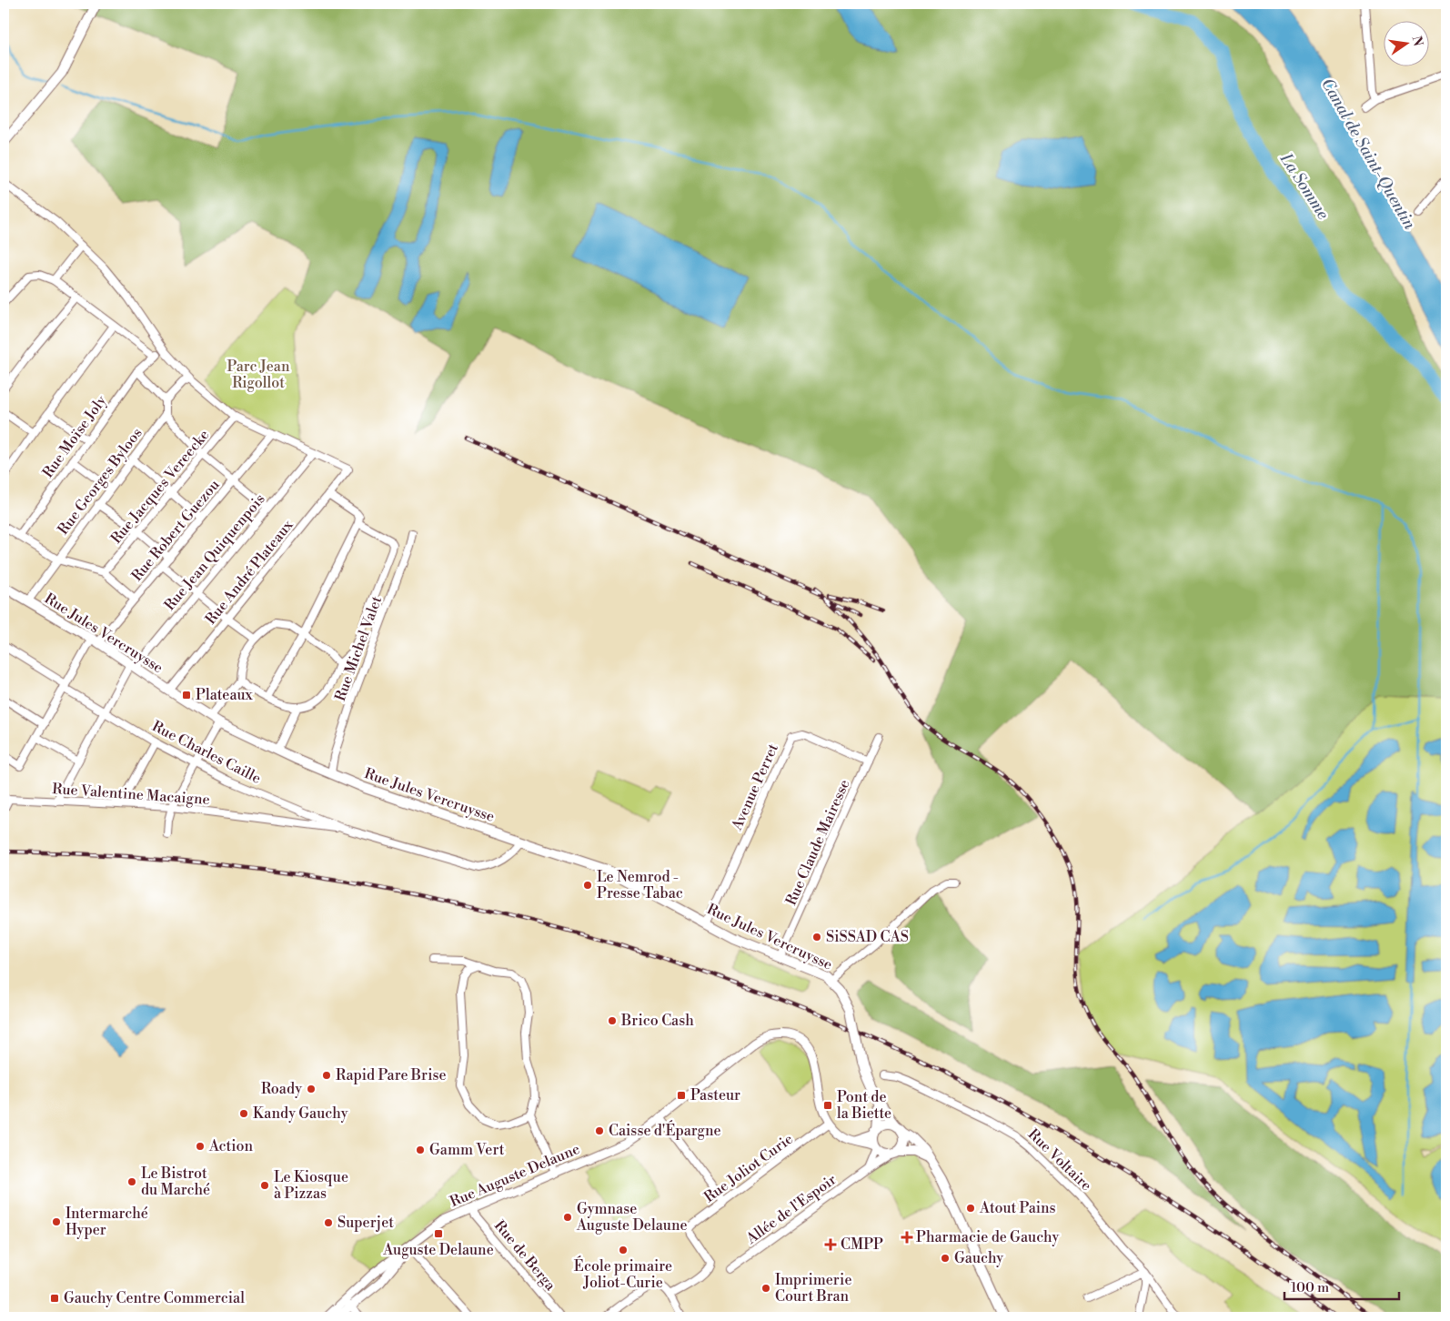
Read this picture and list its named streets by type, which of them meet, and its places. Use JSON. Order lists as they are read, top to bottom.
{
  "streets": {
    "main road": ["Rue Jules Vercruysse"],
    "street": [
      "Rue Moïse Joly",
      "Rue Georges Byloos",
      "Rue Jacques Vereecke",
      "Rue Robert Guezou",
      "Rue Jean Quiquenpois",
      "Rue André Plateaux",
      "Rue Michel Valet",
      "Rue Charles Caille",
      "Avenue Perret",
      "Rue Valentine Macaigne",
      "Rue Claude Mairesse",
      "Rue Voltaire",
      "Rue Joliot Curie",
      "Rue Auguste Delaune",
      "Allée de l'Espoir",
      "Rue de Berga"
    ]
  },
  "crossings": [
    ["Rue Georges Byloos", "Rue Jules Vercruysse"],
    ["Rue Robert Guezou", "Rue Jules Vercruysse"],
    ["Rue Robert Guezou", "Rue Charles Caille"],
    ["Rue Jean Quiquenpois", "Rue André Plateaux"],
    ["Rue Jean Quiquenpois", "Rue Jules Vercruysse"],
    ["Rue Jean Quiquenpois", "Rue Charles Caille"],
    ["Rue Jean Quiquenpois", "Rue Valentine Macaigne"],
    ["Rue André Plateaux", "Rue Jules Vercruysse"],
    ["Rue Jules Vercruysse", "Rue Michel Valet"],
    ["Rue Jules Vercruysse", "Avenue Perret"],
    ["Rue Jules Vercruysse", "Rue Claude Mairesse"],
    ["Rue Jules Vercruysse", "Allée de l'Espoir"],
    ["Rue Charles Caille", "Rue Valentine Macaigne"],
    ["Avenue Perret", "Rue Claude Mairesse"],
    ["Rue Joliot Curie", "Rue Auguste Delaune"],
    ["Rue Auguste Delaune", "Rue de Berga"]
  ],
  "water": ["Canal de Saint-Quentin", "La Somme"],
  "parks": ["Parc Jean Rigollot"],
  "places": {
    "transit": [
      "Plateaux",
      "Pasteur",
      "Pont de la Biette",
      "Auguste Delaune",
      "Gauchy Centre Commercial"
    ],
    "other": [
      "Le Nemrod - Presse Tabac",
      "SiSSAD CAS",
      "Brico Cash",
      "Rapid Pare Brise",
      "Roady",
      "Kandy Gauchy",
      "Caisse d'Épargne",
      "Action",
      "Gamm Vert",
      "Le Bistrot du Marché",
      "Le Kiosque à Pizzas",
      "Atout Pains",
      "Gymnase Auguste Delaune",
      "Intermarché Hyper",
      "Superjet",
      "École primaire Joliot-Curie",
      "Gauchy",
      "Imprimerie Court Bran"
    ],
    "health": ["Pharmacie de Gauchy", "CMPP"]
  },
  "scale_bar": "100 m",
  "north": "right"
}
